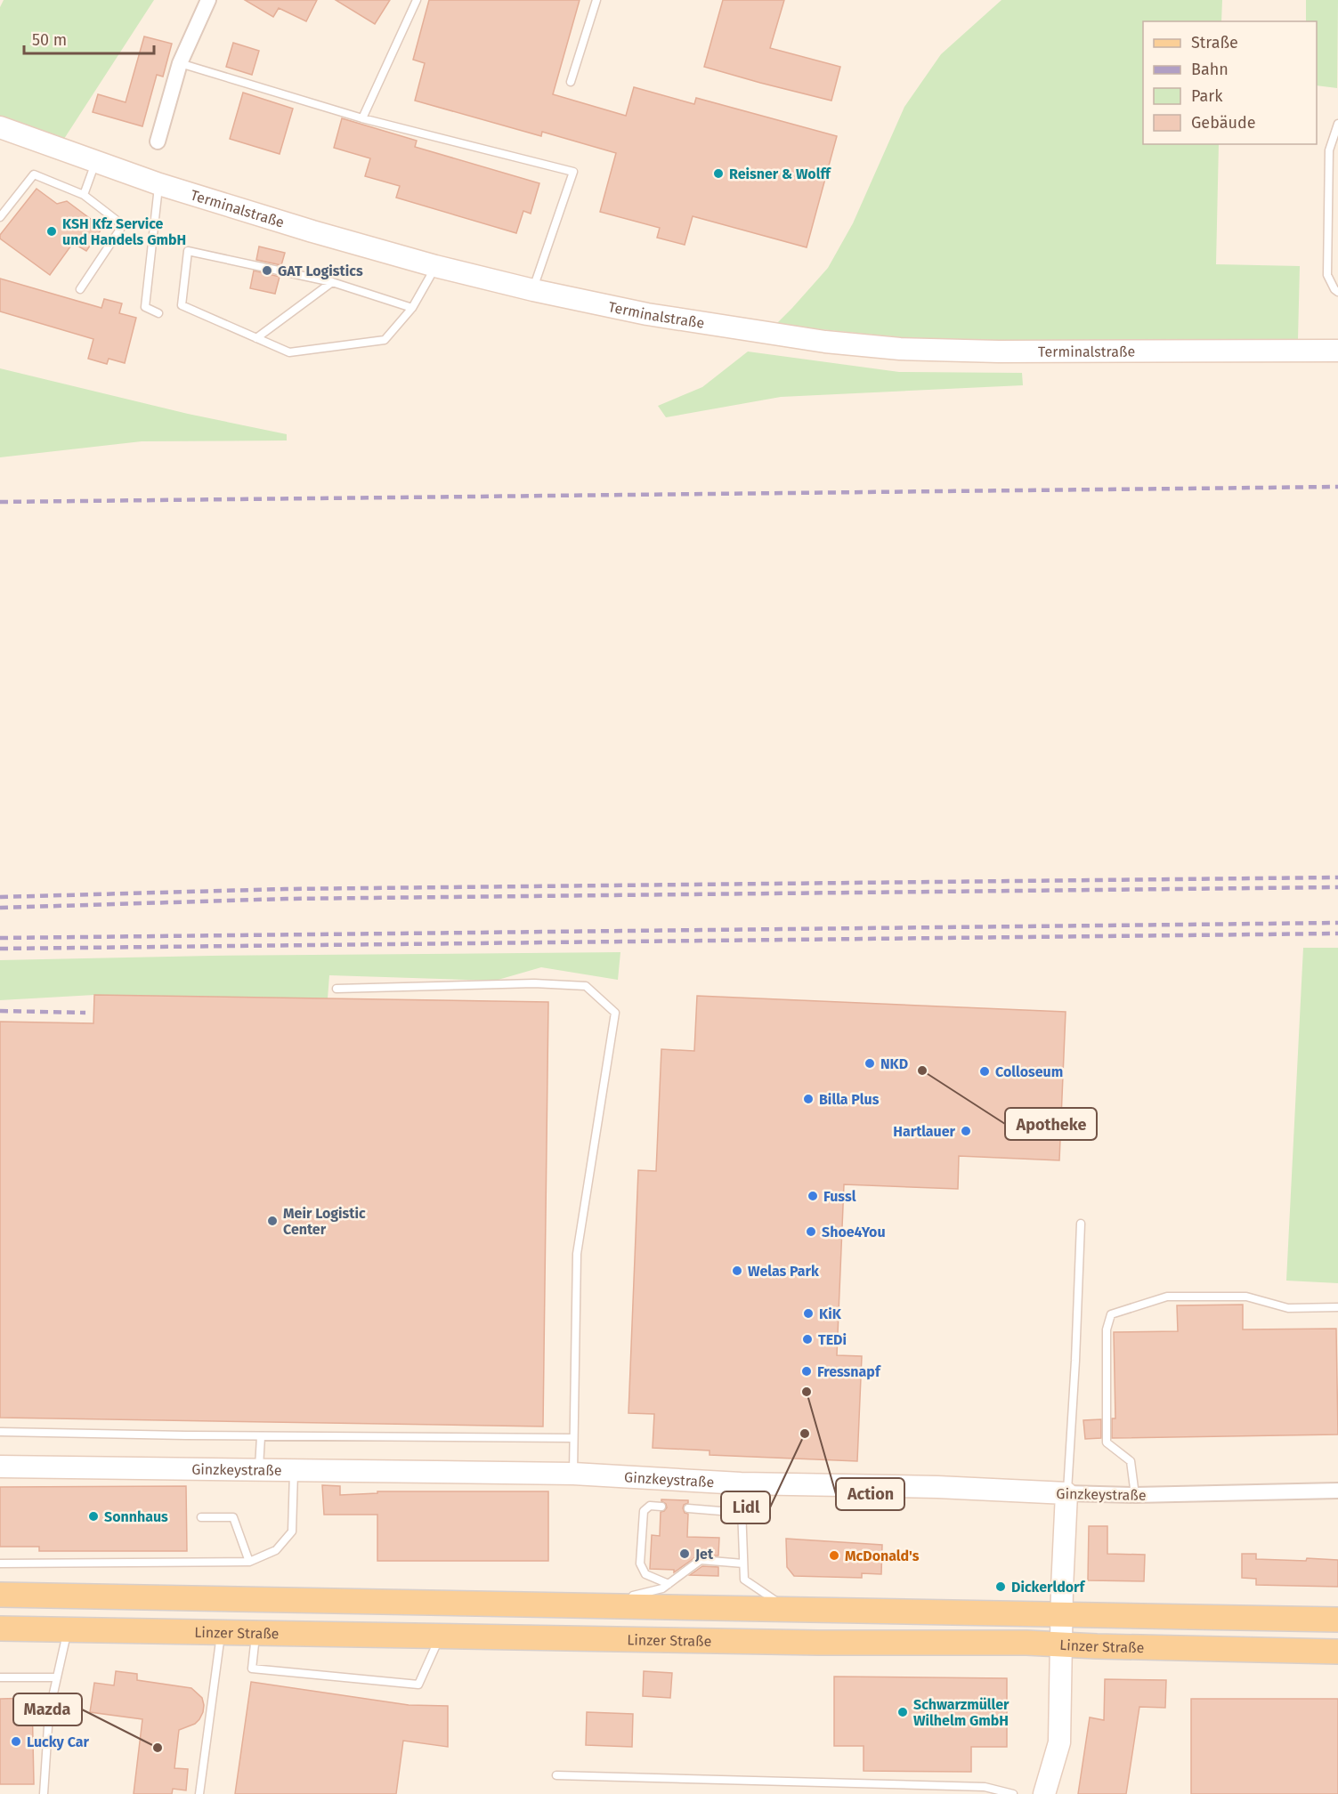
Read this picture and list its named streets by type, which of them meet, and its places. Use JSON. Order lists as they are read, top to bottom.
{
  "streets": {
    "main road": ["Linzer Straße"],
    "street": ["Terminalstraße", "Ginzkeystraße"]
  },
  "places": [
    "Reisner & Wolff",
    "KSH Kfz Service und Handels GmbH",
    "GAT Logistics",
    "NKD",
    "Apotheke",
    "Colloseum",
    "Billa Plus",
    "Hartlauer",
    "Fussl",
    "Meir Logistic Center",
    "Shoe4You",
    "Welas Park",
    "KiK",
    "TEDi",
    "Fressnapf",
    "Action",
    "Lidl",
    "Sonnhaus",
    "Jet",
    "McDonald's",
    "Dickerldorf",
    "Schwarzmüller Wilhelm GmbH",
    "Lucky Car",
    "Mazda"
  ],
  "legend": [
    "Straße",
    "Bahn",
    "Park",
    "Gebäude"
  ],
  "scale_bar": "50 m"
}
